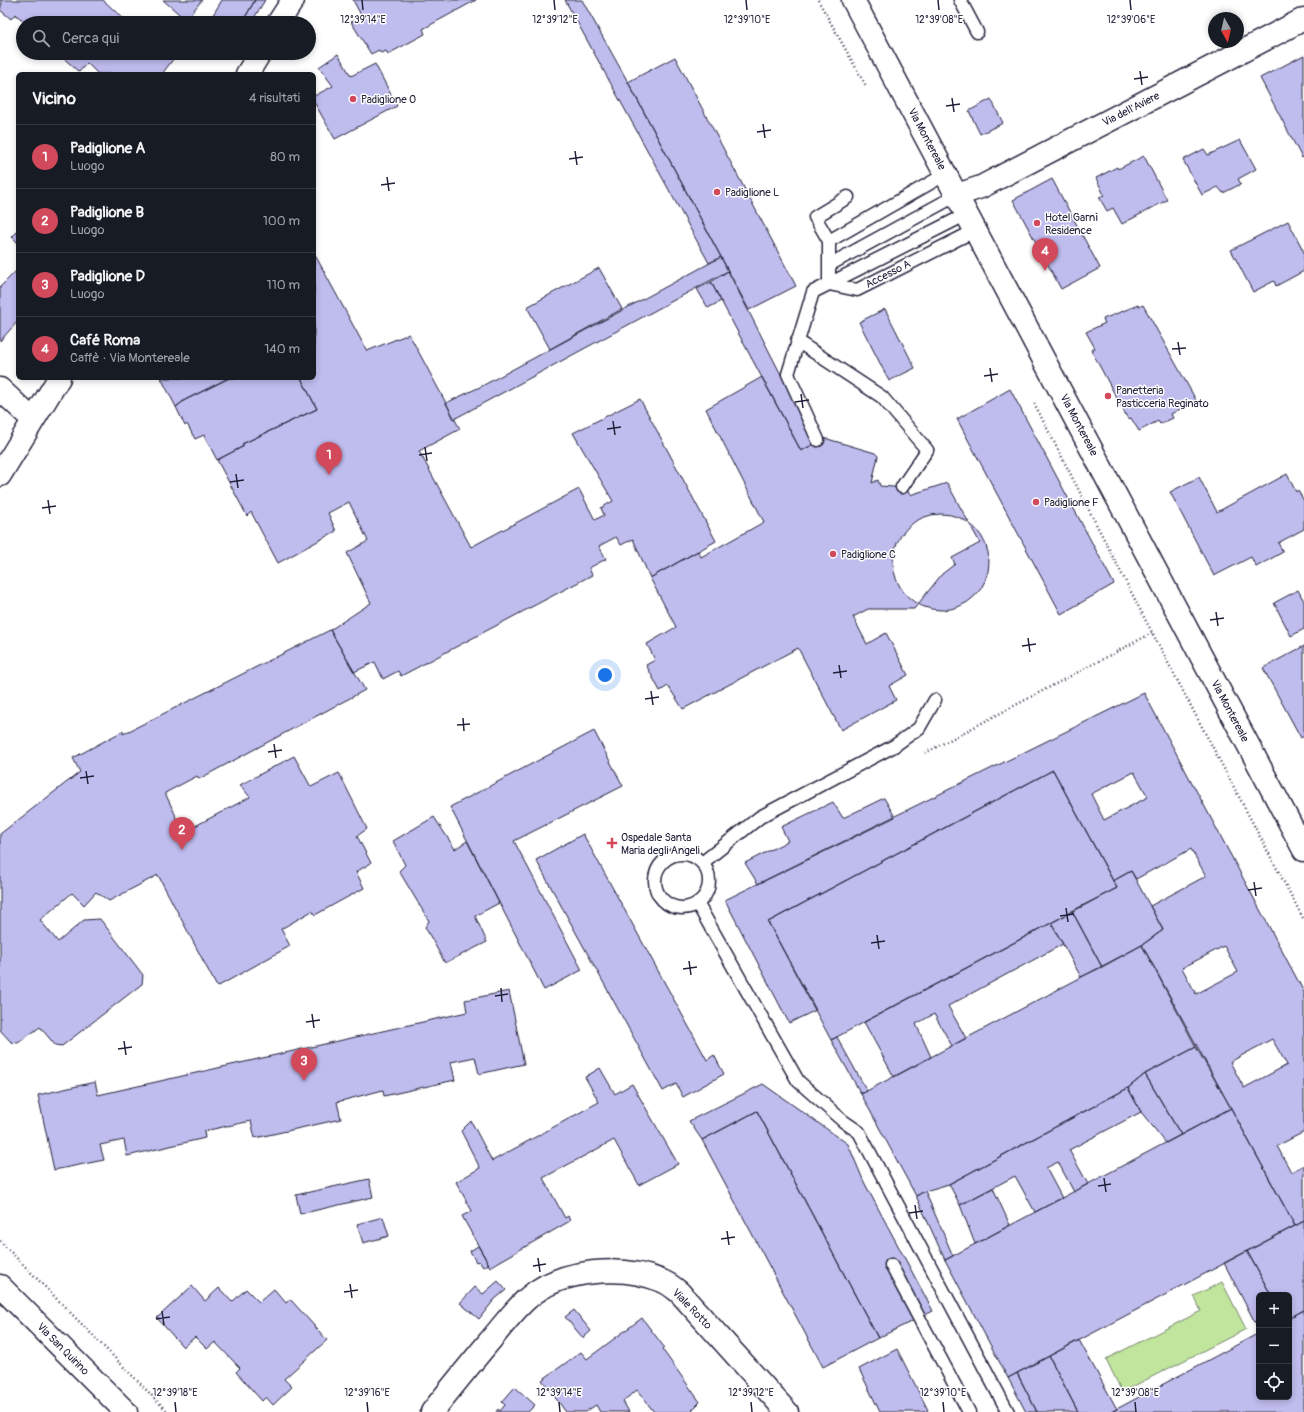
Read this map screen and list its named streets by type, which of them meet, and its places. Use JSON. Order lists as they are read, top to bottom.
{
  "streets": {
    "street": [
      "Via dell'Aviere",
      "Via Montereale",
      "Viale Rotto",
      "Via San Quirino"
    ],
    "lane": ["Accesso A"]
  },
  "crossings": [
    ["Via dell'Aviere", "Via Montereale"],
    ["Via Montereale", "Accesso A"]
  ],
  "places": {
    "other": [
      "Padiglione O",
      "Padiglione L",
      "Hotel Garnì Residence",
      "Panetteria Pasticceria Reginato",
      "Padiglione F",
      "Padiglione C"
    ],
    "health": ["Ospedale Santa Maria degli Angeli"]
  },
  "north": "bottom",
  "page": {
    "search": "Cerca qui",
    "heading": ["Vicino", "4 risultati"],
    "list": [
      {
        "mark": "1",
        "name": "Padiglione A",
        "note": "Luogo",
        "value": "80 m"
      },
      {
        "mark": "2",
        "name": "Padiglione B",
        "note": "Luogo",
        "value": "100 m"
      },
      {
        "mark": "3",
        "name": "Padiglione D",
        "note": "Luogo",
        "value": "110 m"
      },
      {
        "mark": "4",
        "name": "Café Roma",
        "note": "Caffè · Via Montereale",
        "value": "140 m"
      }
    ],
    "pins": [
      "4",
      "1",
      "2",
      "3"
    ],
    "map_buttons": ["+", "−"]
  },
  "coordinates": [
    "12°39'14\"E",
    "12°39'12\"E",
    "12°39'10\"E",
    "12°39'08\"E",
    "12°39'06\"E",
    "12°39'18\"E",
    "12°39'16\"E"
  ]
}
